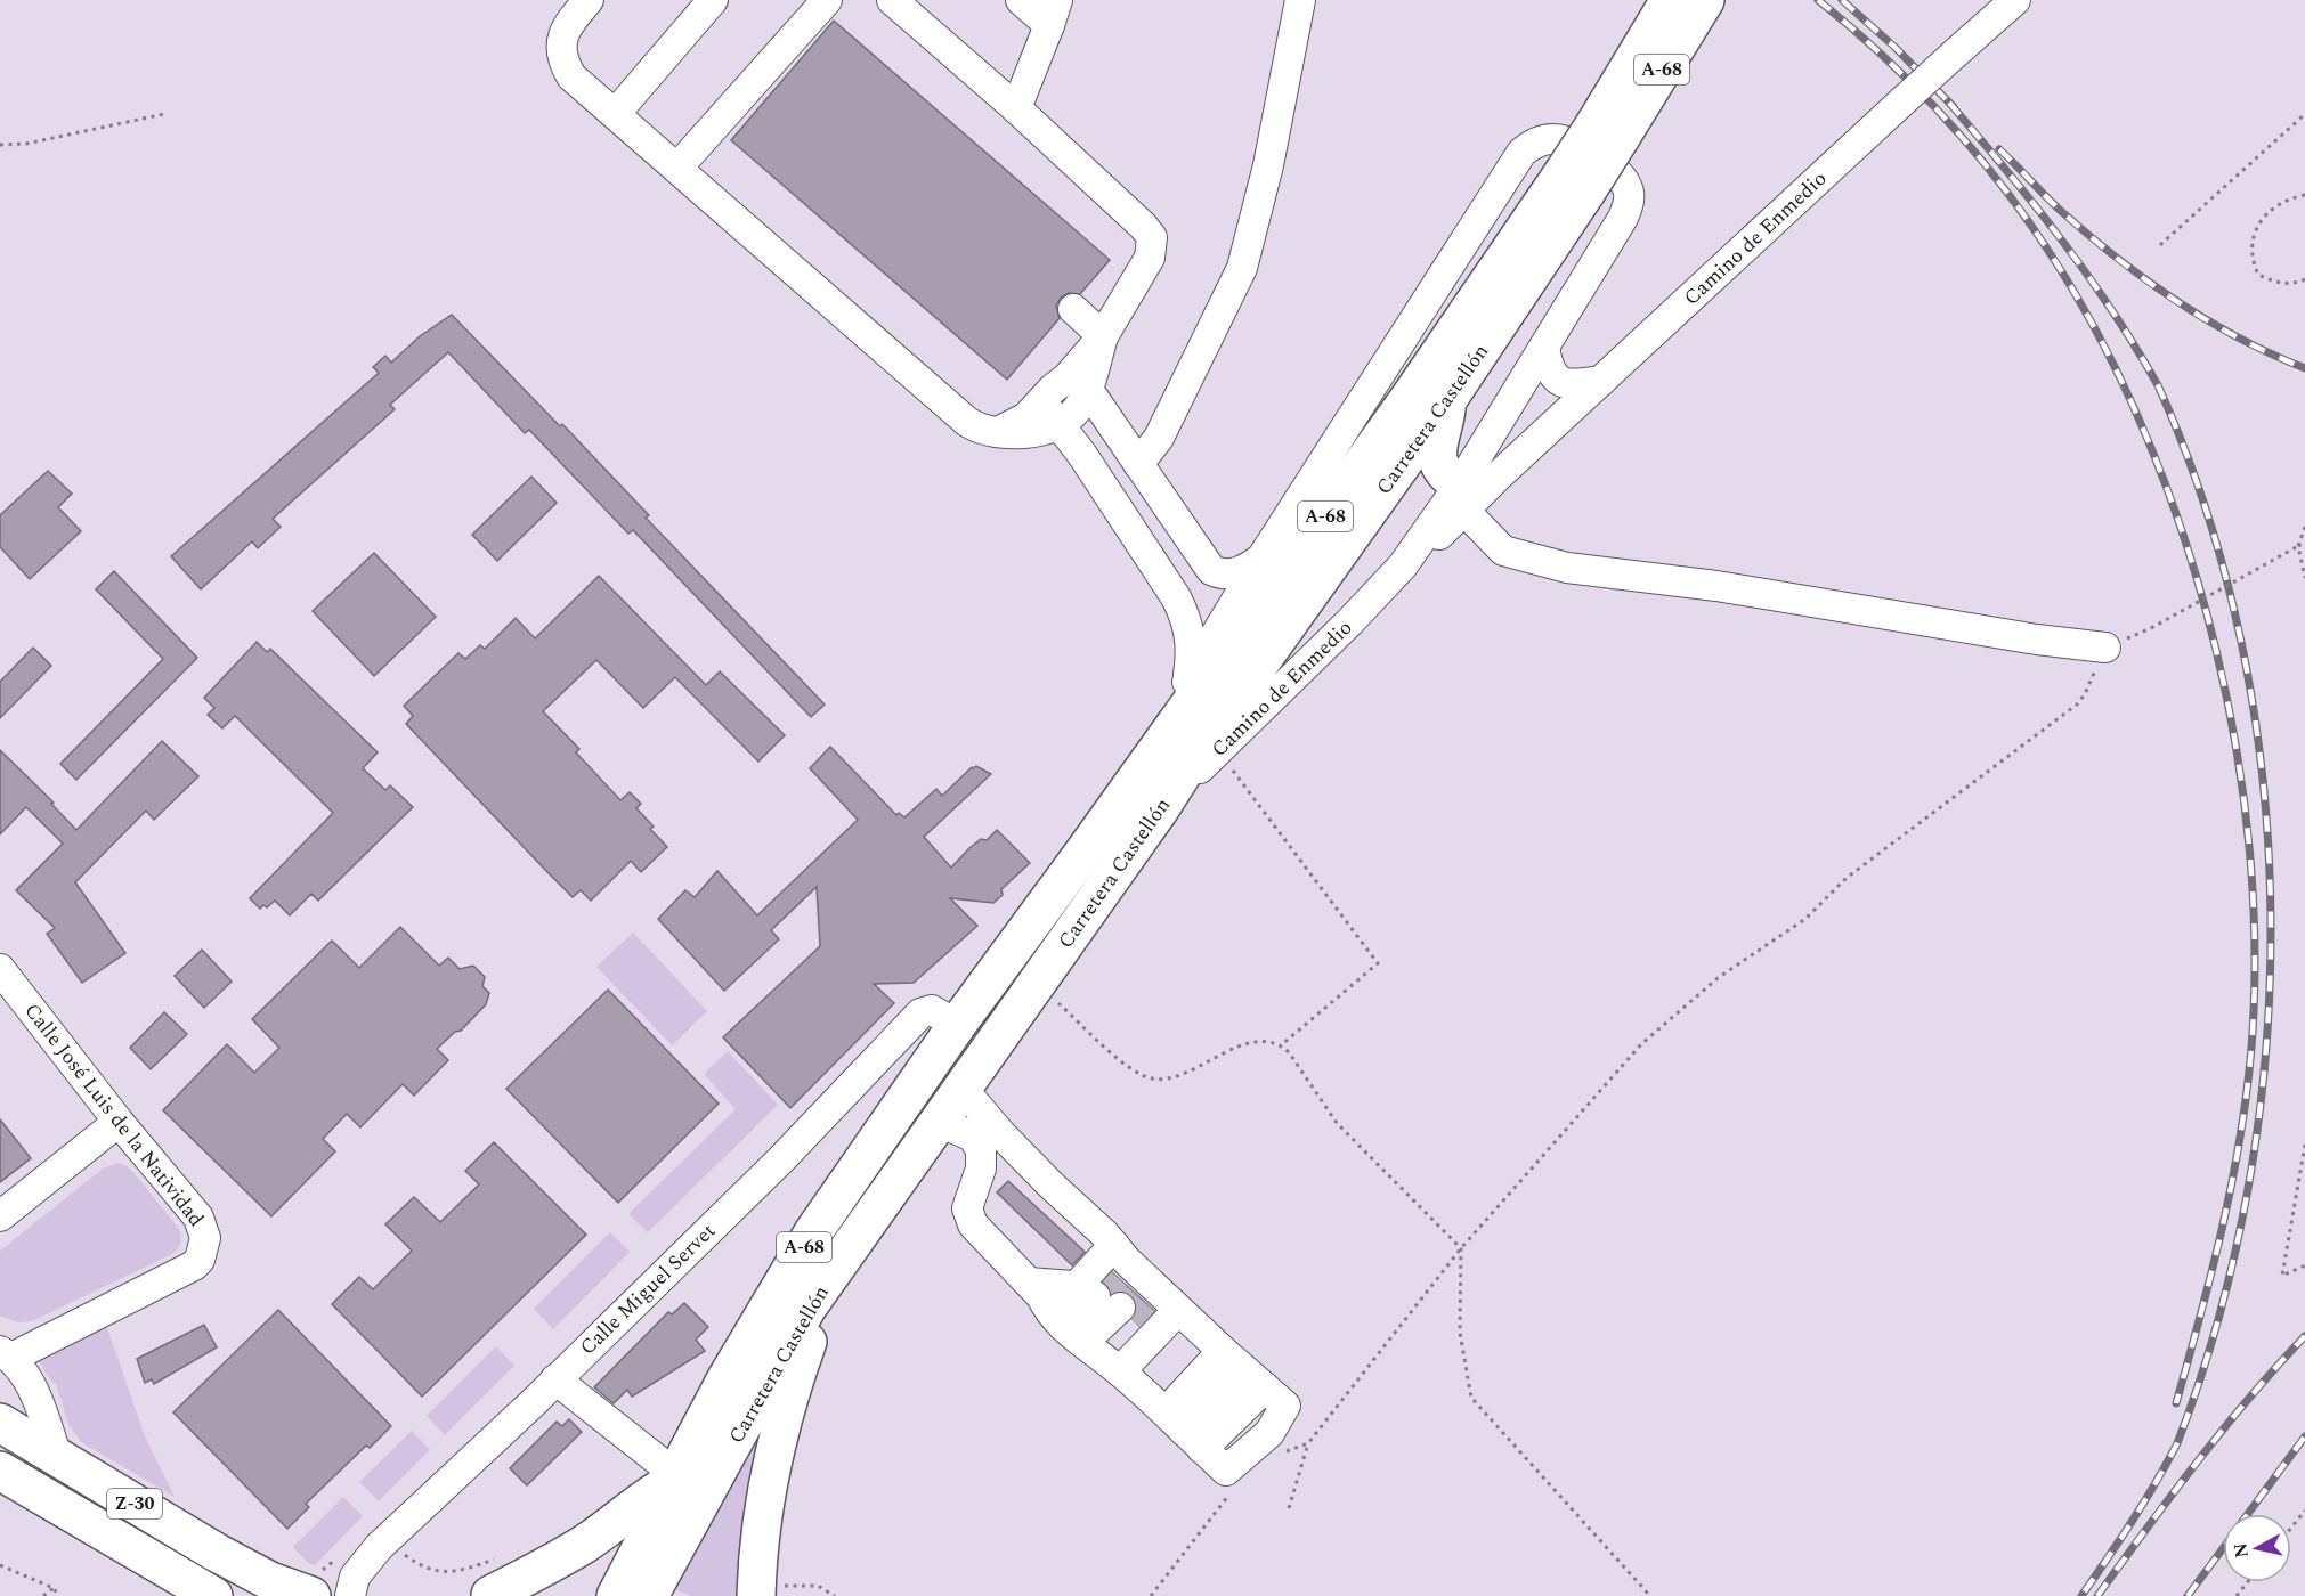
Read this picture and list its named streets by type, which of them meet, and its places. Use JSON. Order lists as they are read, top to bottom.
{
  "streets": {
    "highway": ["A-68", "Carretera Castellón", "Z-30"],
    "street": ["Camino de Enmedio", "Calle José Luis de la Natividad", "Calle Miguel Servet"]
  },
  "crossings": [
    ["Camino de Enmedio", "Carretera Castellón"],
    ["Carretera Castellón", "Calle Miguel Servet"]
  ],
  "north": "left"
}
